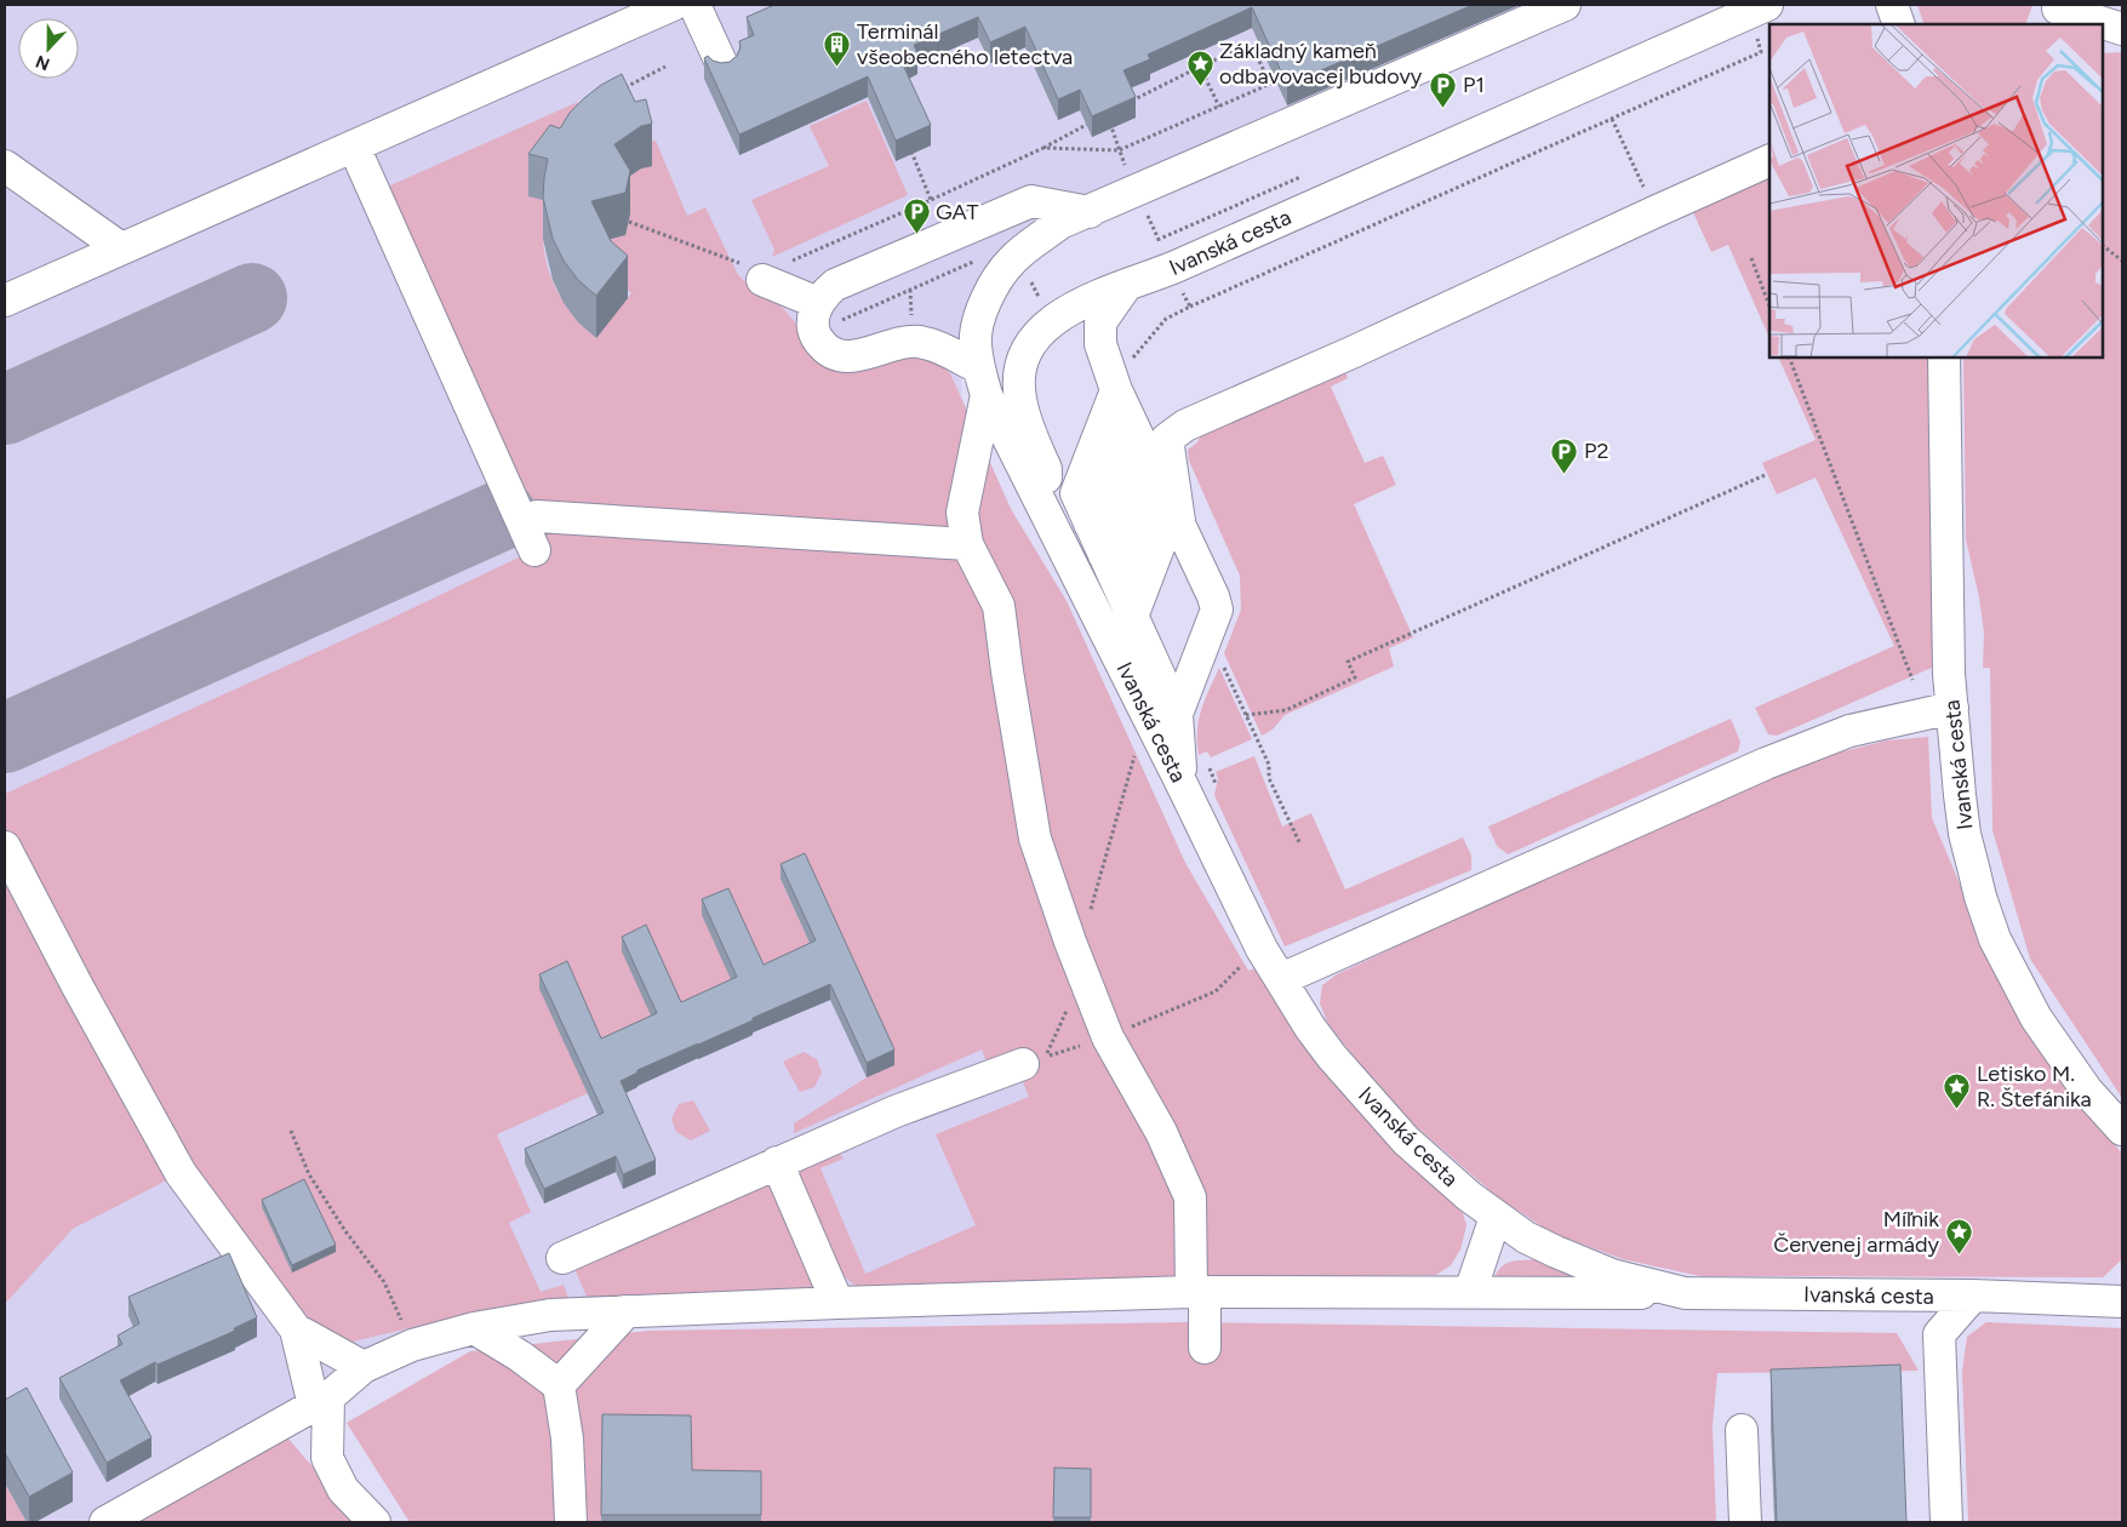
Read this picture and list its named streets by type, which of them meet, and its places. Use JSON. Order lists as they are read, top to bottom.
{
  "streets": {
    "street": ["Ivanská cesta"]
  },
  "places": {
    "building": ["Terminál všeobecného letectva"],
    "place": ["Základný kameň odbavovacej budovy", "Letisko M. R. Štefánika", "Míľnik Červenej armády"],
    "parking": ["P1", "GAT", "P2"]
  },
  "north": "bottom"
}
